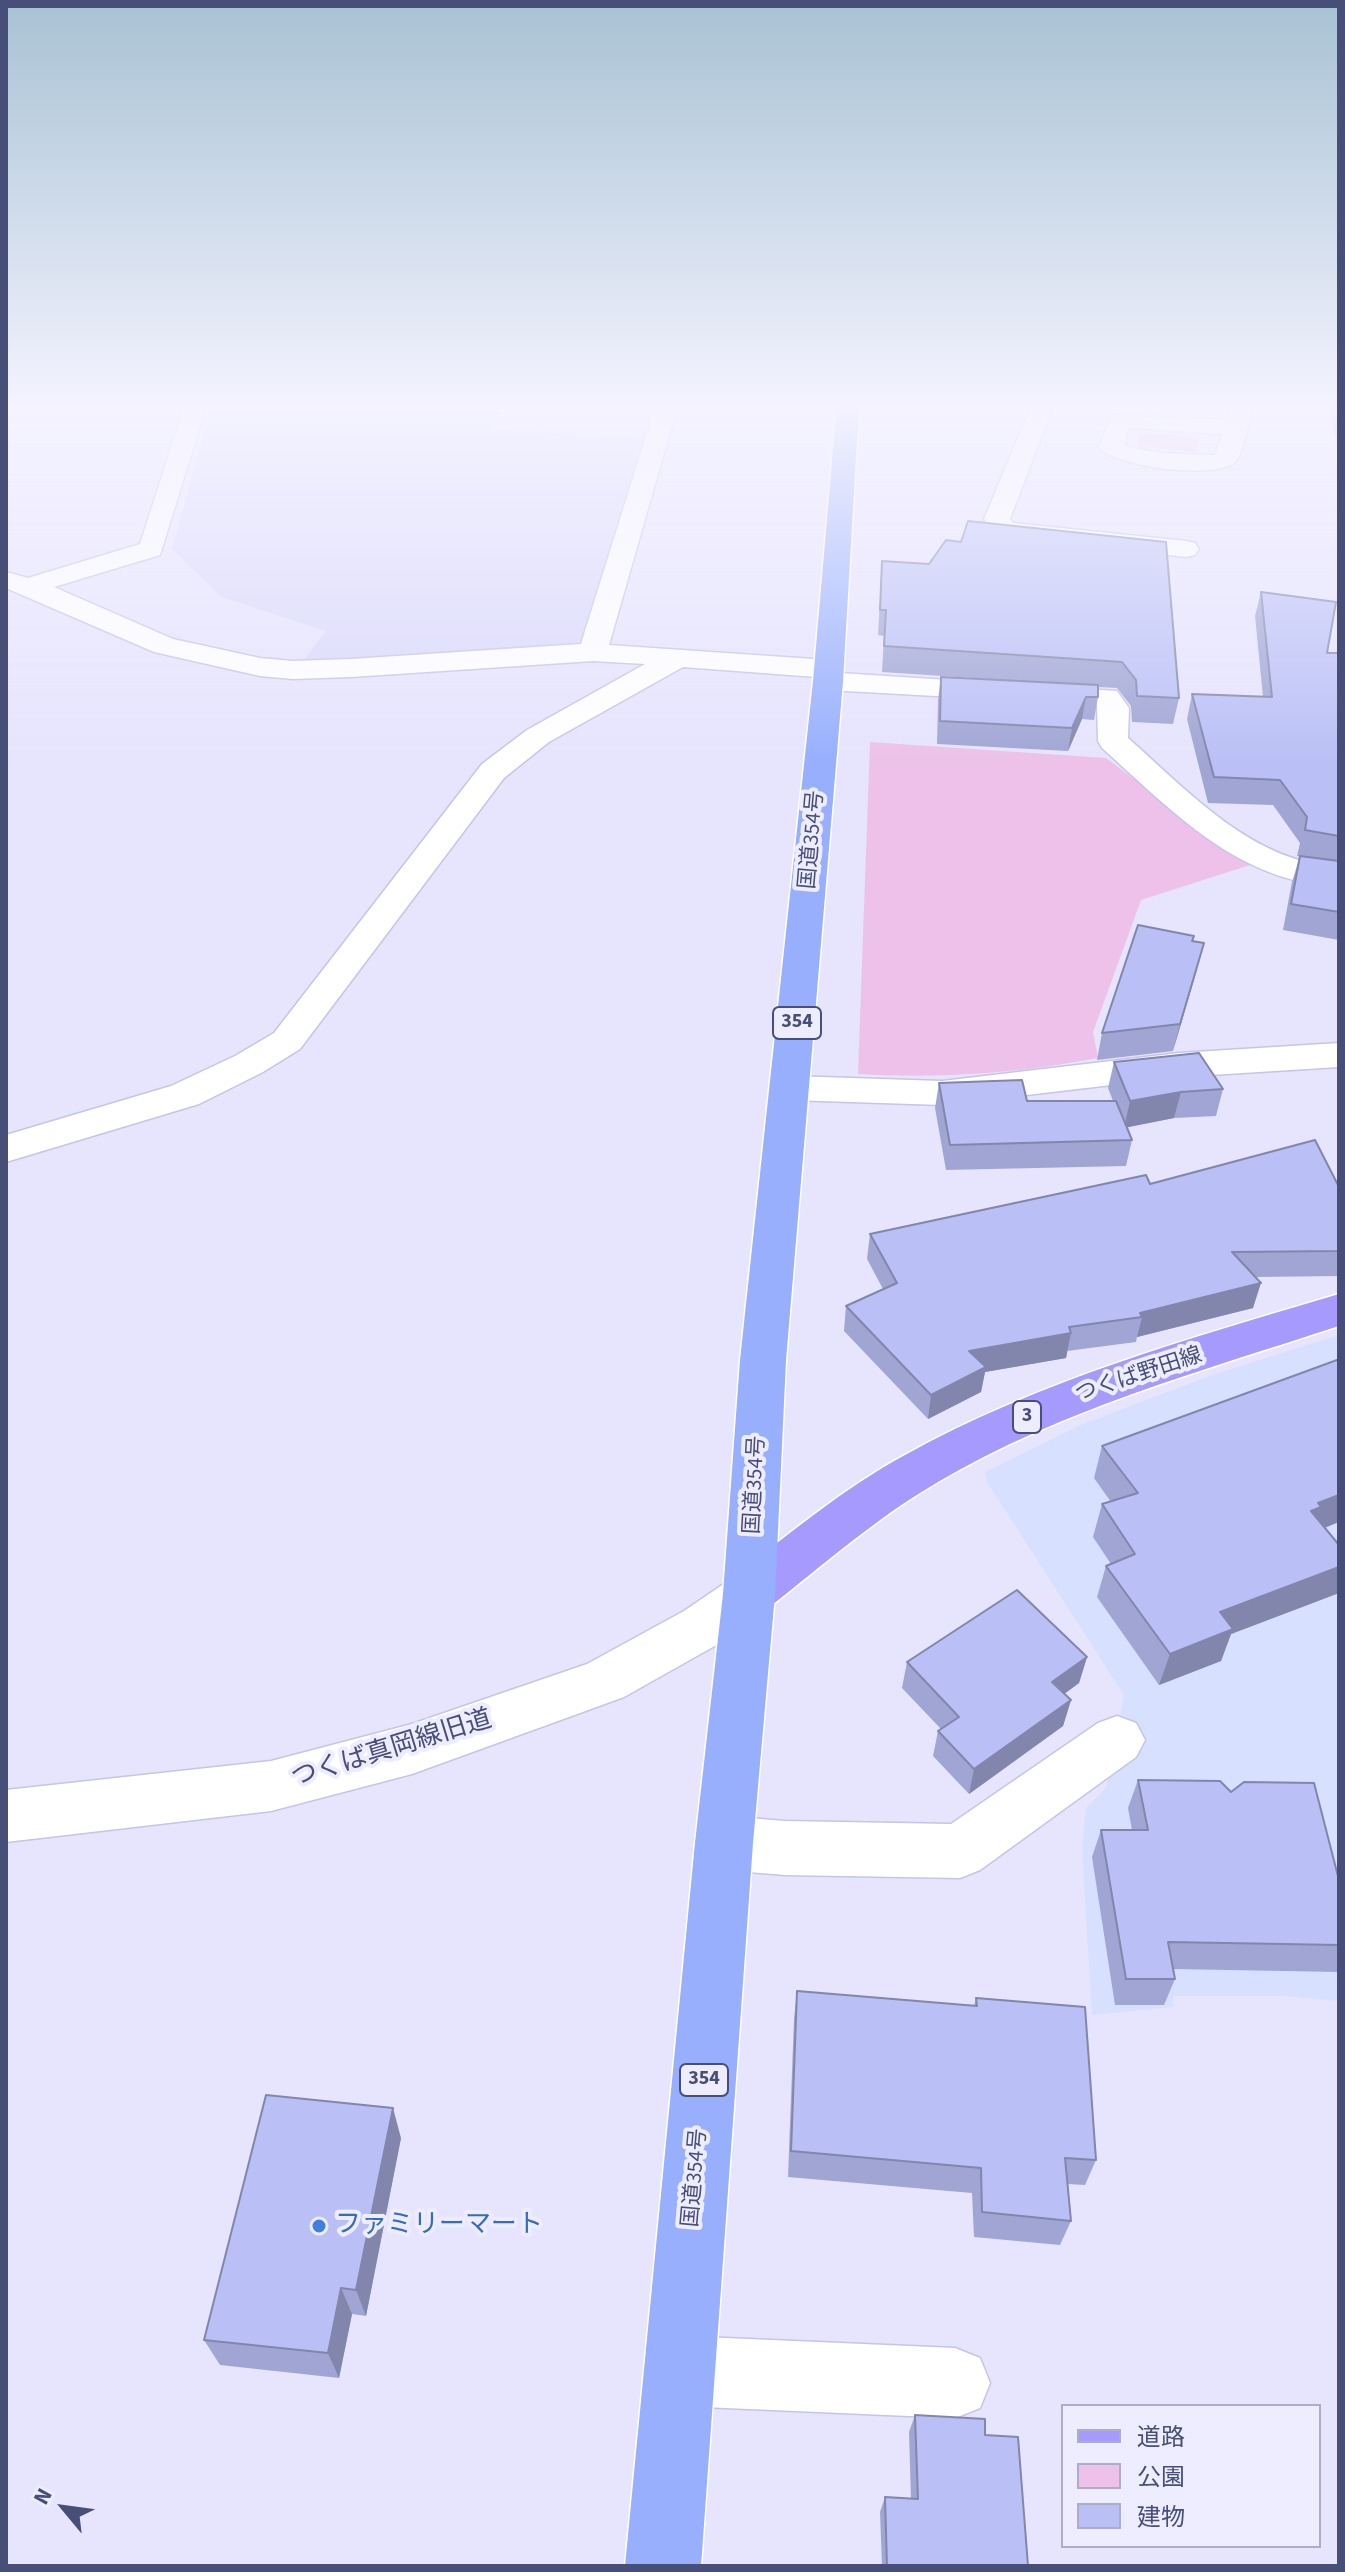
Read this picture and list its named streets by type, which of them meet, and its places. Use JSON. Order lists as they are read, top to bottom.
{
  "streets": {
    "highway": ["国道354号", "354"],
    "main road": ["つくば野田線", "3"],
    "street": ["つくば真岡線旧道"]
  },
  "crossings": [
    ["国道354号", "つくば野田線"],
    ["国道354号", "つくば真岡線旧道"],
    ["つくば野田線", "つくば真岡線旧道"]
  ],
  "places": ["ファミリーマート"],
  "legend": ["道路", "公園", "建物"],
  "north": "top left"
}
